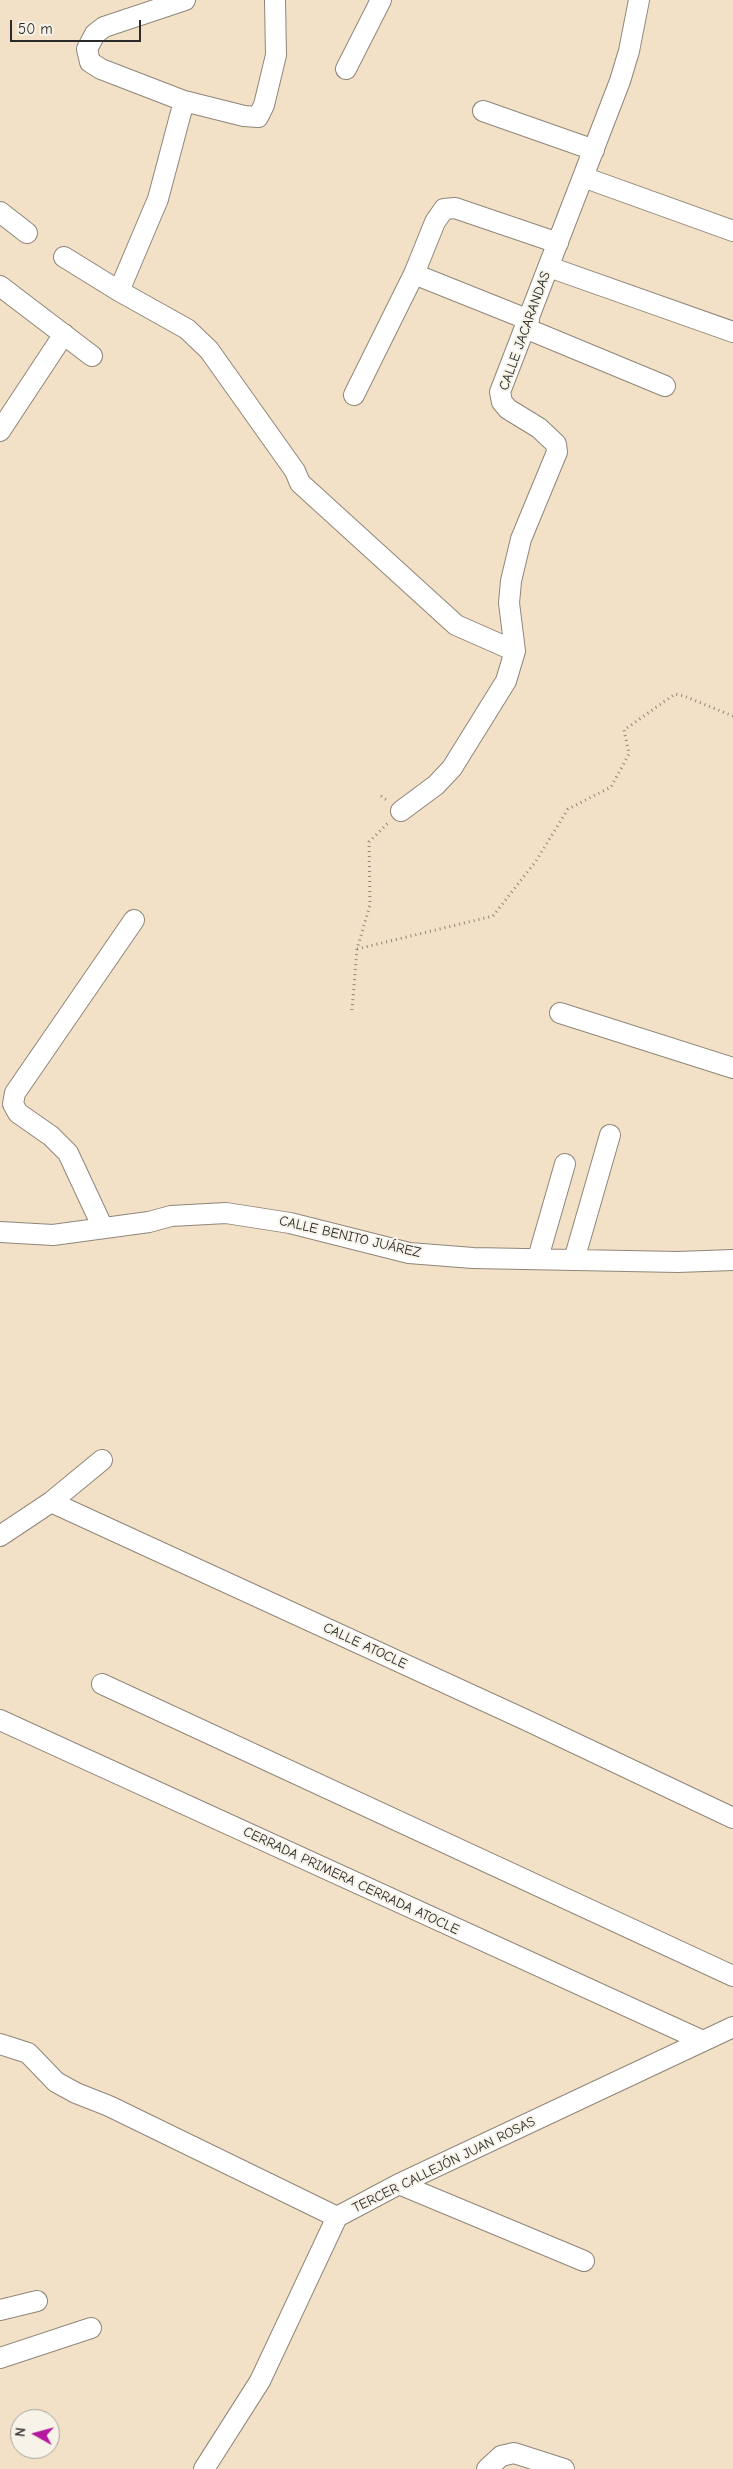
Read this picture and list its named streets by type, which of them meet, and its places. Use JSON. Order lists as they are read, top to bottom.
{
  "streets": {
    "street": [
      "CALLE JACARANDAS",
      "CALLE BENITO JUÁREZ",
      "CALLE ATOCLE",
      "CERRADA PRIMERA CERRADA ATOCLE",
      "TERCER CALLEJÓN JUAN ROSAS"
    ]
  },
  "crossings": [
    ["CERRADA PRIMERA CERRADA ATOCLE", "TERCER CALLEJÓN JUAN ROSAS"]
  ],
  "scale_bar": "50 m",
  "north": "left"
}
